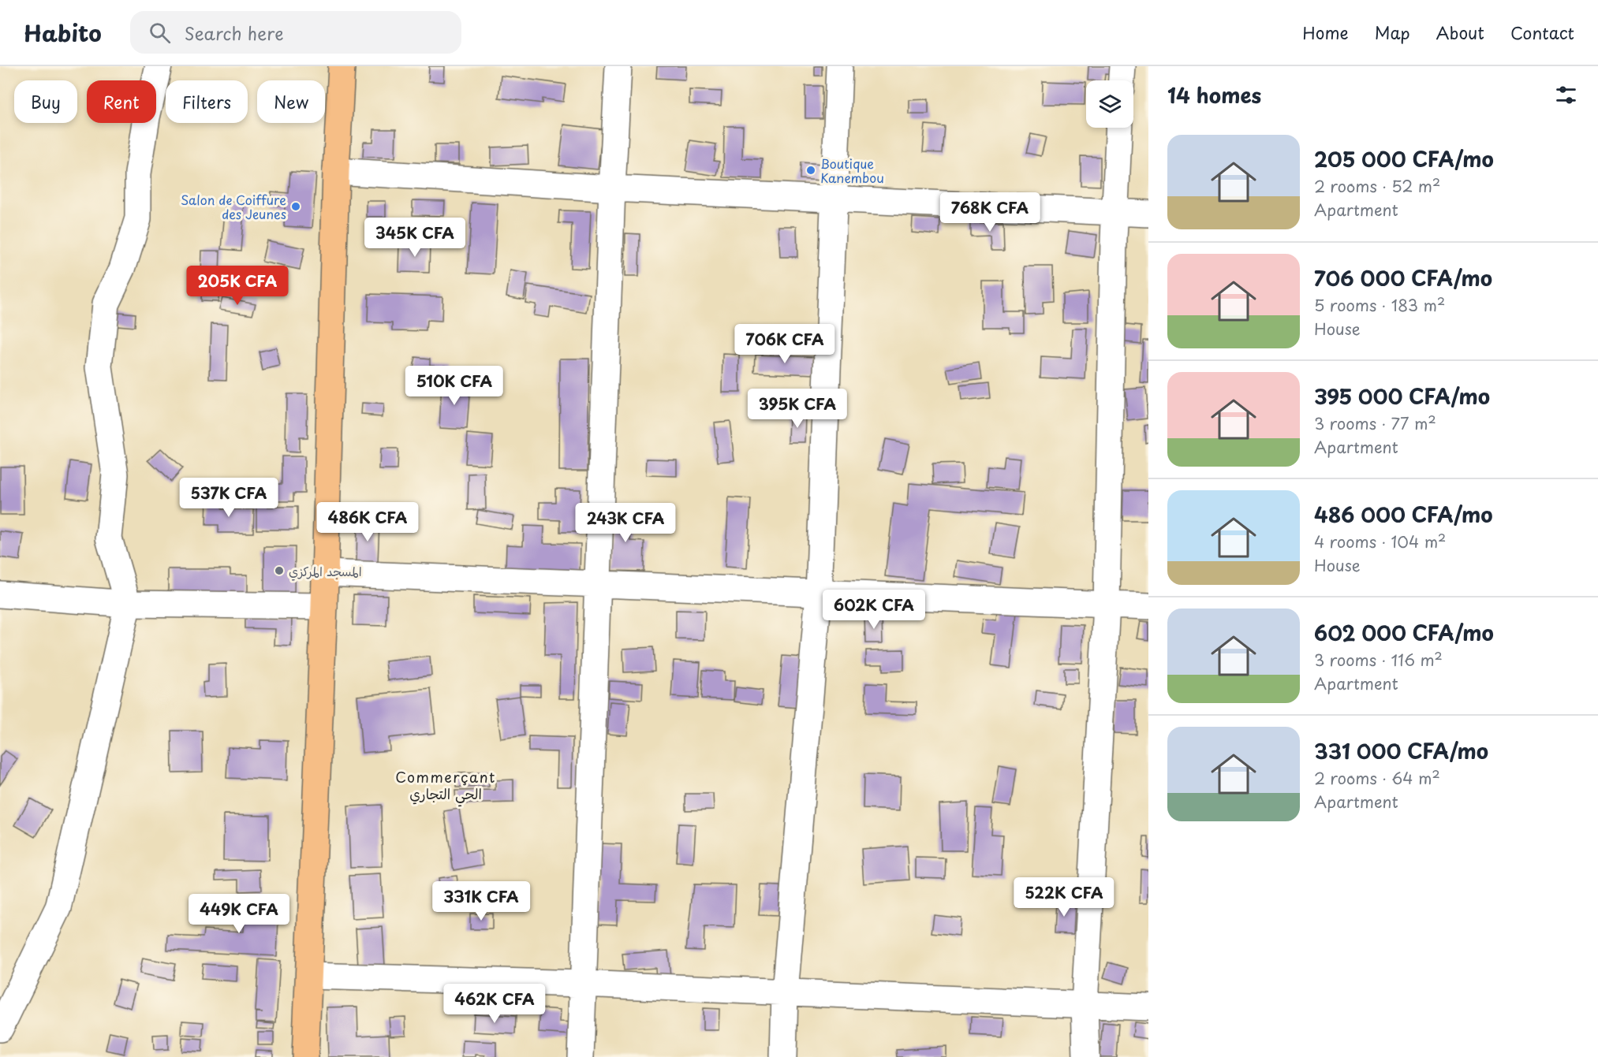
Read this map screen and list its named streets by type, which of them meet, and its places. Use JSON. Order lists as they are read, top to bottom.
{
  "districts": ["Commerçant الحي التجاري"],
  "places": ["Boutique Kanembou", "Salon de Coiffure des Jeunes", "المسجد المركزي"],
  "page": {
    "header": "Habito",
    "search": "Search here",
    "nav": [
      "Home",
      "Map",
      "About",
      "Contact"
    ],
    "heading": "14 homes",
    "chip": [
      "Buy",
      "Rent",
      "Filters",
      "New"
    ],
    "list": [
      {
        "name": "205 000 CFA/mo",
        "note": "2 rooms · 52 m² · Apartment"
      },
      {
        "name": "706 000 CFA/mo",
        "note": "5 rooms · 183 m² · House"
      },
      {
        "name": "395 000 CFA/mo",
        "note": "3 rooms · 77 m² · Apartment"
      },
      {
        "name": "486 000 CFA/mo",
        "note": "4 rooms · 104 m² · House"
      },
      {
        "name": "602 000 CFA/mo",
        "note": "3 rooms · 116 m² · Apartment"
      },
      {
        "name": "331 000 CFA/mo",
        "note": "2 rooms · 64 m² · Apartment"
      }
    ],
    "price": [
      "768K CFA",
      "345K CFA",
      "205K CFA",
      "706K CFA",
      "510K CFA",
      "395K CFA",
      "537K CFA",
      "486K CFA",
      "243K CFA",
      "602K CFA",
      "522K CFA",
      "331K CFA",
      "449K CFA",
      "462K CFA"
    ]
  }
}
